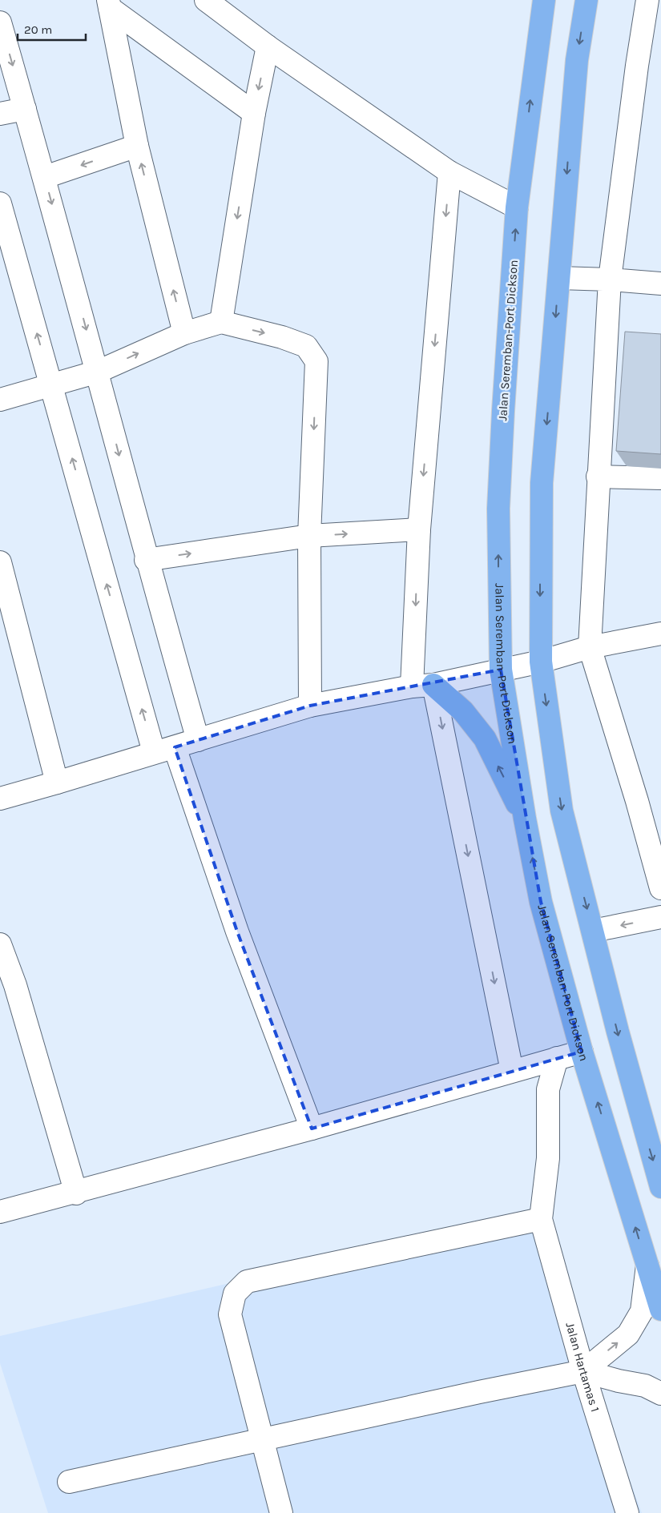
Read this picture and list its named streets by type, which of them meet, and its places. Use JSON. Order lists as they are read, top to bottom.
{
  "streets": {
    "highway": ["Jalan Seremban-Port Dickson"],
    "street": ["Jalan Hartamas 1"]
  },
  "scale_bar": "20 m"
}
